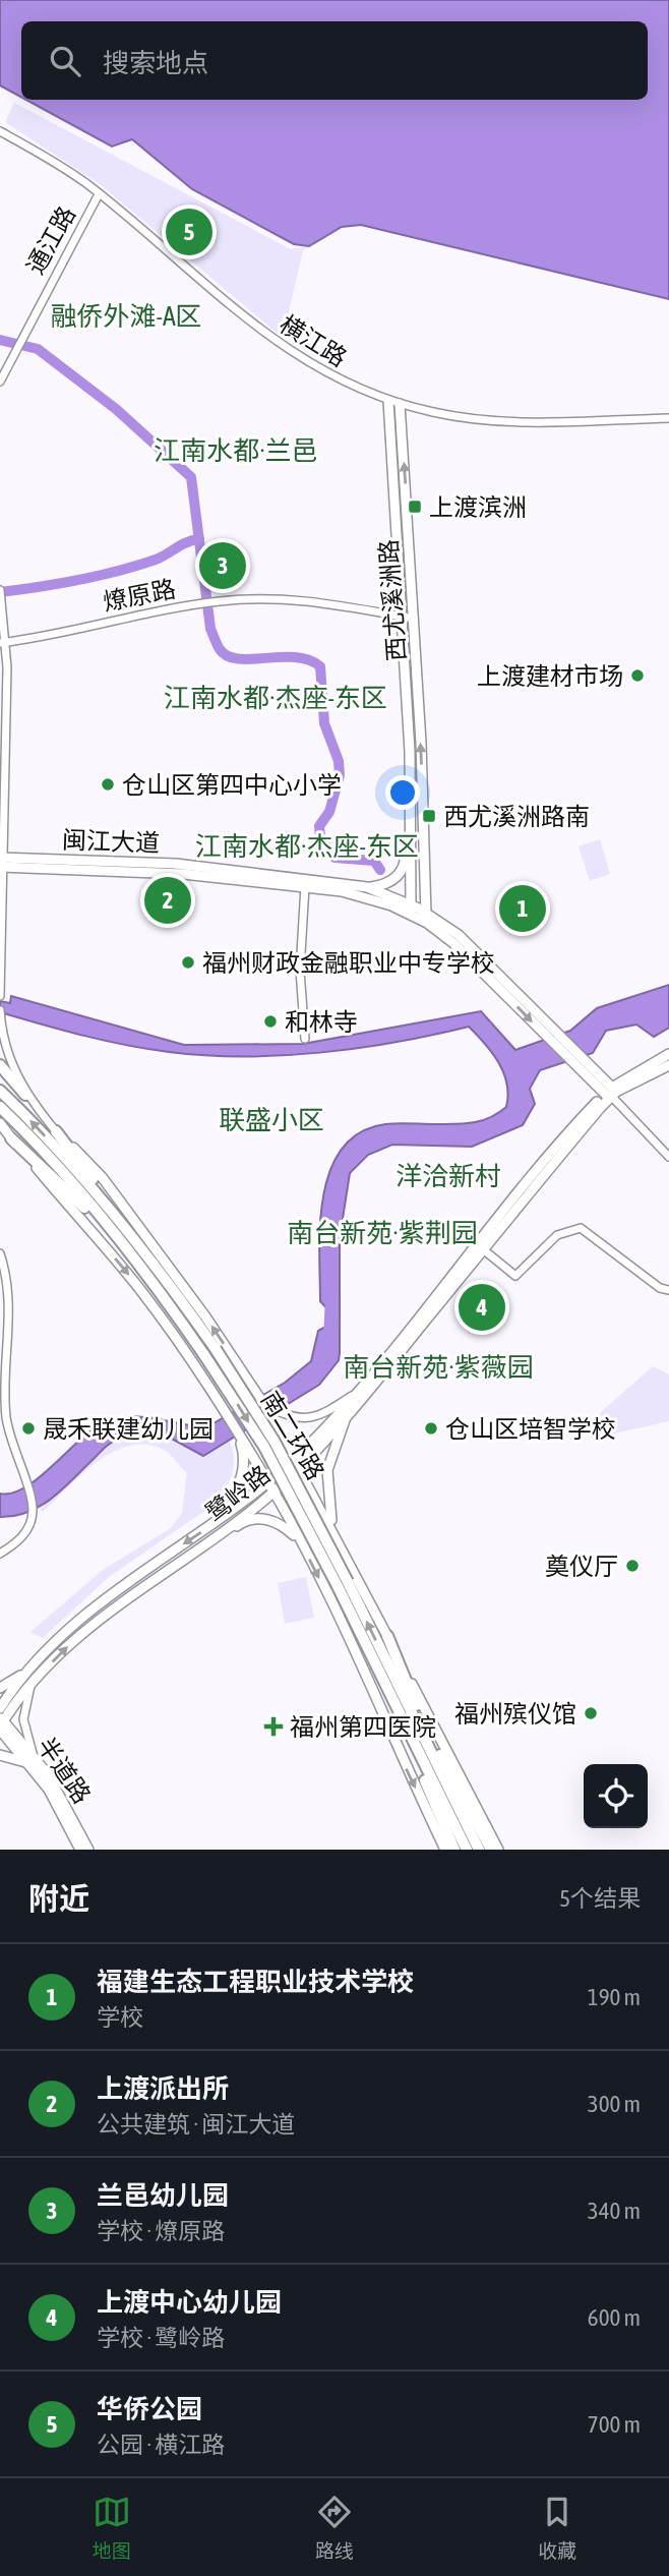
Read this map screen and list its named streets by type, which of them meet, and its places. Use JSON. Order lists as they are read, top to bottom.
{
  "streets": {
    "highway": ["南二环路"],
    "main road": [
      "西尤溪洲路",
      "闽江大道",
      "鹭岭路",
      "半道路"
    ],
    "street": ["通江路", "横江路", "燎原路"]
  },
  "crossings": [
    ["通江路", "横江路"],
    ["横江路", "西尤溪洲路"],
    ["燎原路", "西尤溪洲路"],
    ["西尤溪洲路", "闽江大道"],
    ["闽江大道", "鹭岭路"],
    ["鹭岭路", "半道路"]
  ],
  "districts": [
    "融侨外滩-A区",
    "江南水都·兰邑",
    "江南水都·杰座-东区",
    "江南水都·杰座-东区",
    "联盛小区",
    "洋洽新村",
    "南台新苑·紫荆园",
    "南台新苑·紫薇园"
  ],
  "places": {
    "transit": ["上渡滨洲", "西尤溪洲路南"],
    "other": [
      "上渡建材市场",
      "仓山区第四中心小学",
      "福州财政金融职业中专学校",
      "和林寺",
      "晟禾联建幼儿园",
      "仓山区培智学校",
      "奠仪厅",
      "福州殡仪馆"
    ],
    "health": ["福州第四医院"]
  },
  "page": {
    "search": "搜索地点",
    "pins": [
      "5",
      "3",
      "2",
      "1",
      "4"
    ],
    "heading": ["附近", "5个结果"],
    "list": [
      {
        "mark": "1",
        "name": "福建生态工程职业技术学校",
        "note": "学校",
        "value": "190 m"
      },
      {
        "mark": "2",
        "name": "上渡派出所",
        "note": "公共建筑 · 闽江大道",
        "value": "300 m"
      },
      {
        "mark": "3",
        "name": "兰邑幼儿园",
        "note": "学校 · 燎原路",
        "value": "340 m"
      },
      {
        "mark": "4",
        "name": "上渡中心幼儿园",
        "note": "学校 · 鹭岭路",
        "value": "600 m"
      },
      {
        "mark": "5",
        "name": "华侨公园",
        "note": "公园 · 横江路",
        "value": "700 m"
      }
    ],
    "nav": ["地图", "路线", "收藏"]
  }
}
